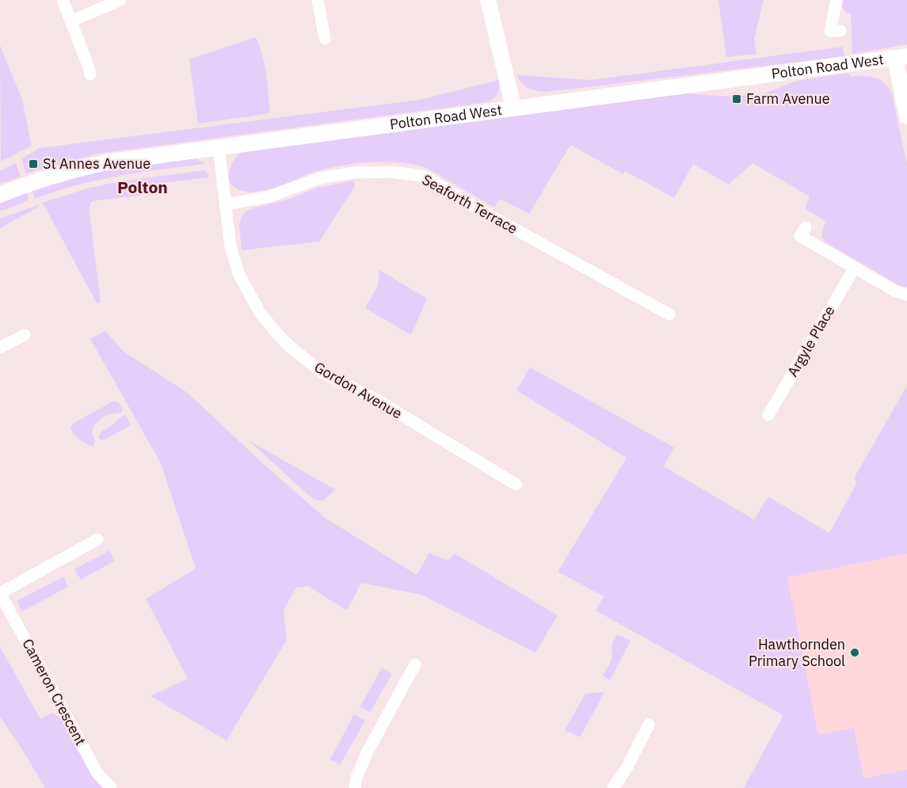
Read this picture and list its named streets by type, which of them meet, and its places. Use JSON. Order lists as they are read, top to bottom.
{
  "streets": {
    "street": [
      "Polton Road West",
      "Seaforth Terrace",
      "Argyle Place",
      "Gordon Avenue",
      "Cameron Crescent"
    ]
  },
  "crossings": [
    ["Polton Road West", "Gordon Avenue"],
    ["Seaforth Terrace", "Gordon Avenue"]
  ],
  "districts": ["Polton"],
  "places": {
    "transit": ["Farm Avenue", "St Annes Avenue"],
    "other": ["Hawthornden Primary School"]
  }
}
